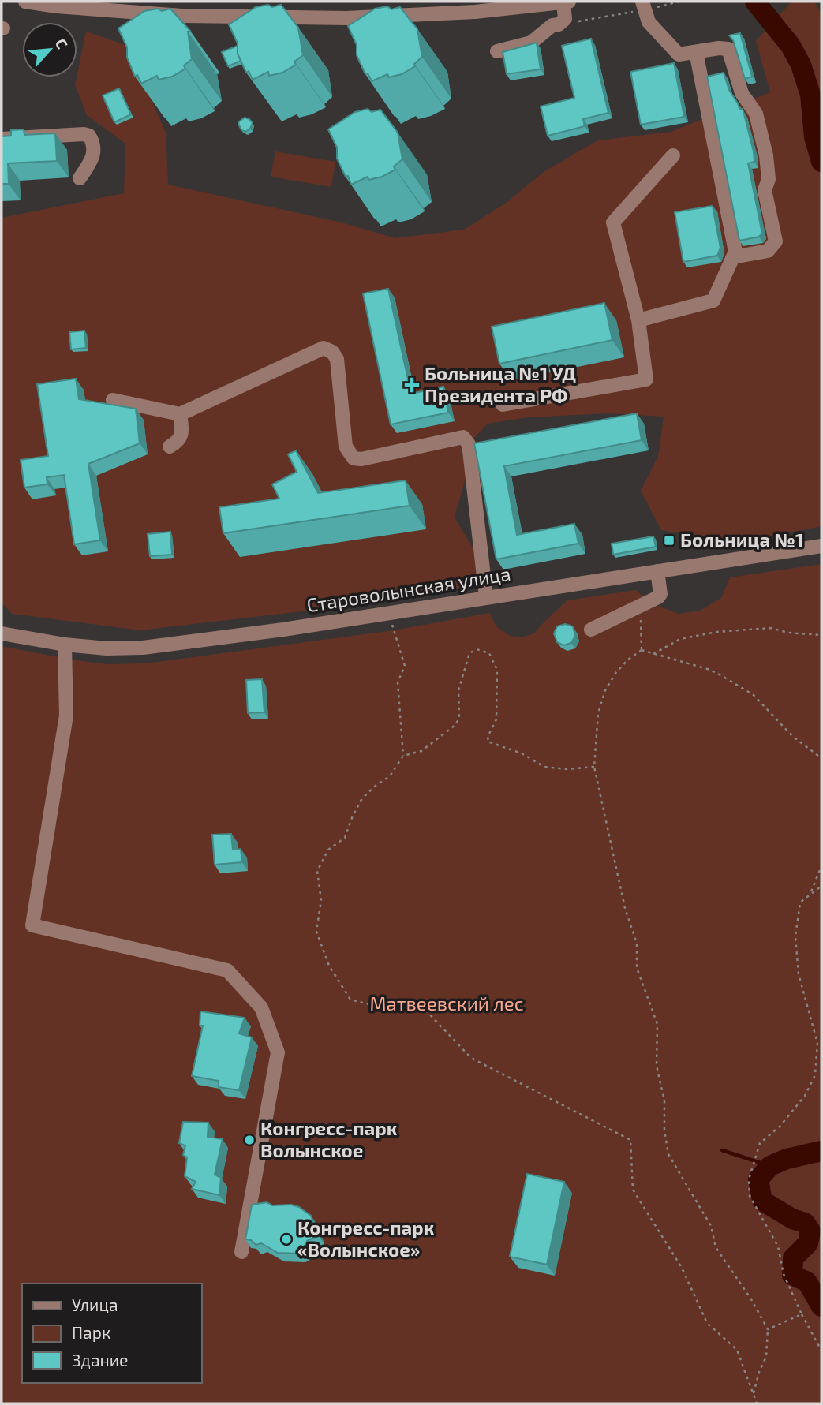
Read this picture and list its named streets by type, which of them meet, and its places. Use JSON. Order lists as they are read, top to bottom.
{
  "streets": {
    "street": ["Староволынская улица"]
  },
  "parks": ["Матвеевский лес"],
  "places": {
    "health": ["Больница №1 УД Президента РФ"],
    "transit": ["Больница №1"],
    "other": ["Конгресс-парк Волынское", "Конгресс-парк «Волынское»"]
  },
  "legend": ["Улица", "Парк", "Здание"],
  "north": "top right"
}
